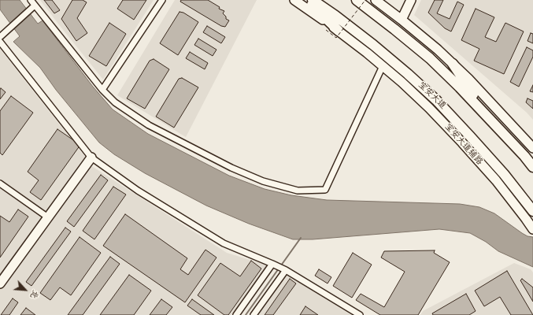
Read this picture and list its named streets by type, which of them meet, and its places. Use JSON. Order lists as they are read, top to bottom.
{
  "streets": {
    "main road": ["宝安大道", "宝安大道辅路"]
  },
  "north": "bottom right"
}
